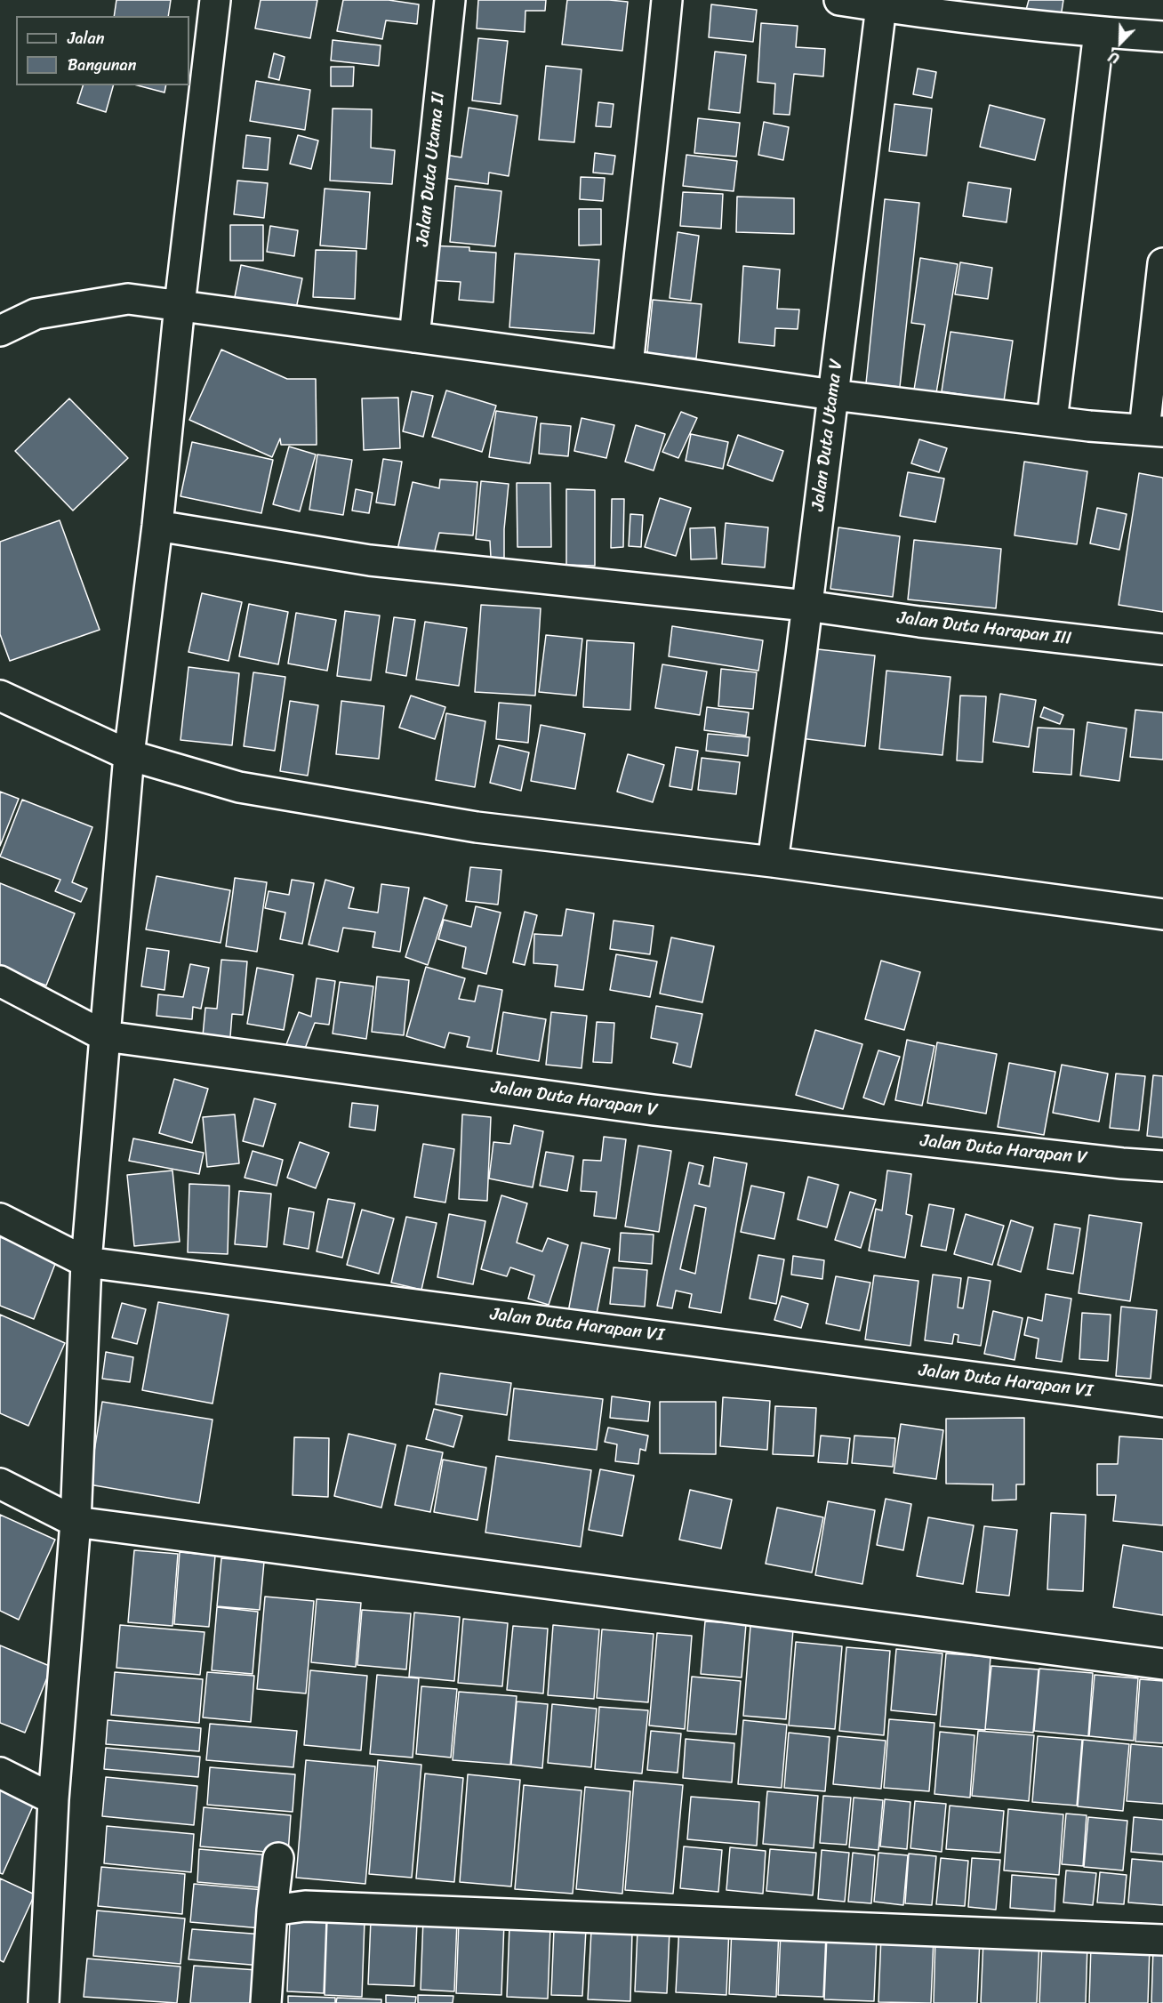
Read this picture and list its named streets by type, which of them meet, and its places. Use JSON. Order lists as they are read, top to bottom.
{
  "streets": {
    "street": [
      "Jalan Duta Utama II",
      "Jalan Duta Utama V",
      "Jalan Duta Harapan III",
      "Jalan Duta Harapan V",
      "Jalan Duta Harapan VI"
    ]
  },
  "crossings": [
    ["Jalan Duta Utama V", "Jalan Duta Harapan III"]
  ],
  "legend": ["Jalan", "Bangunan"],
  "north": "bottom left"
}
